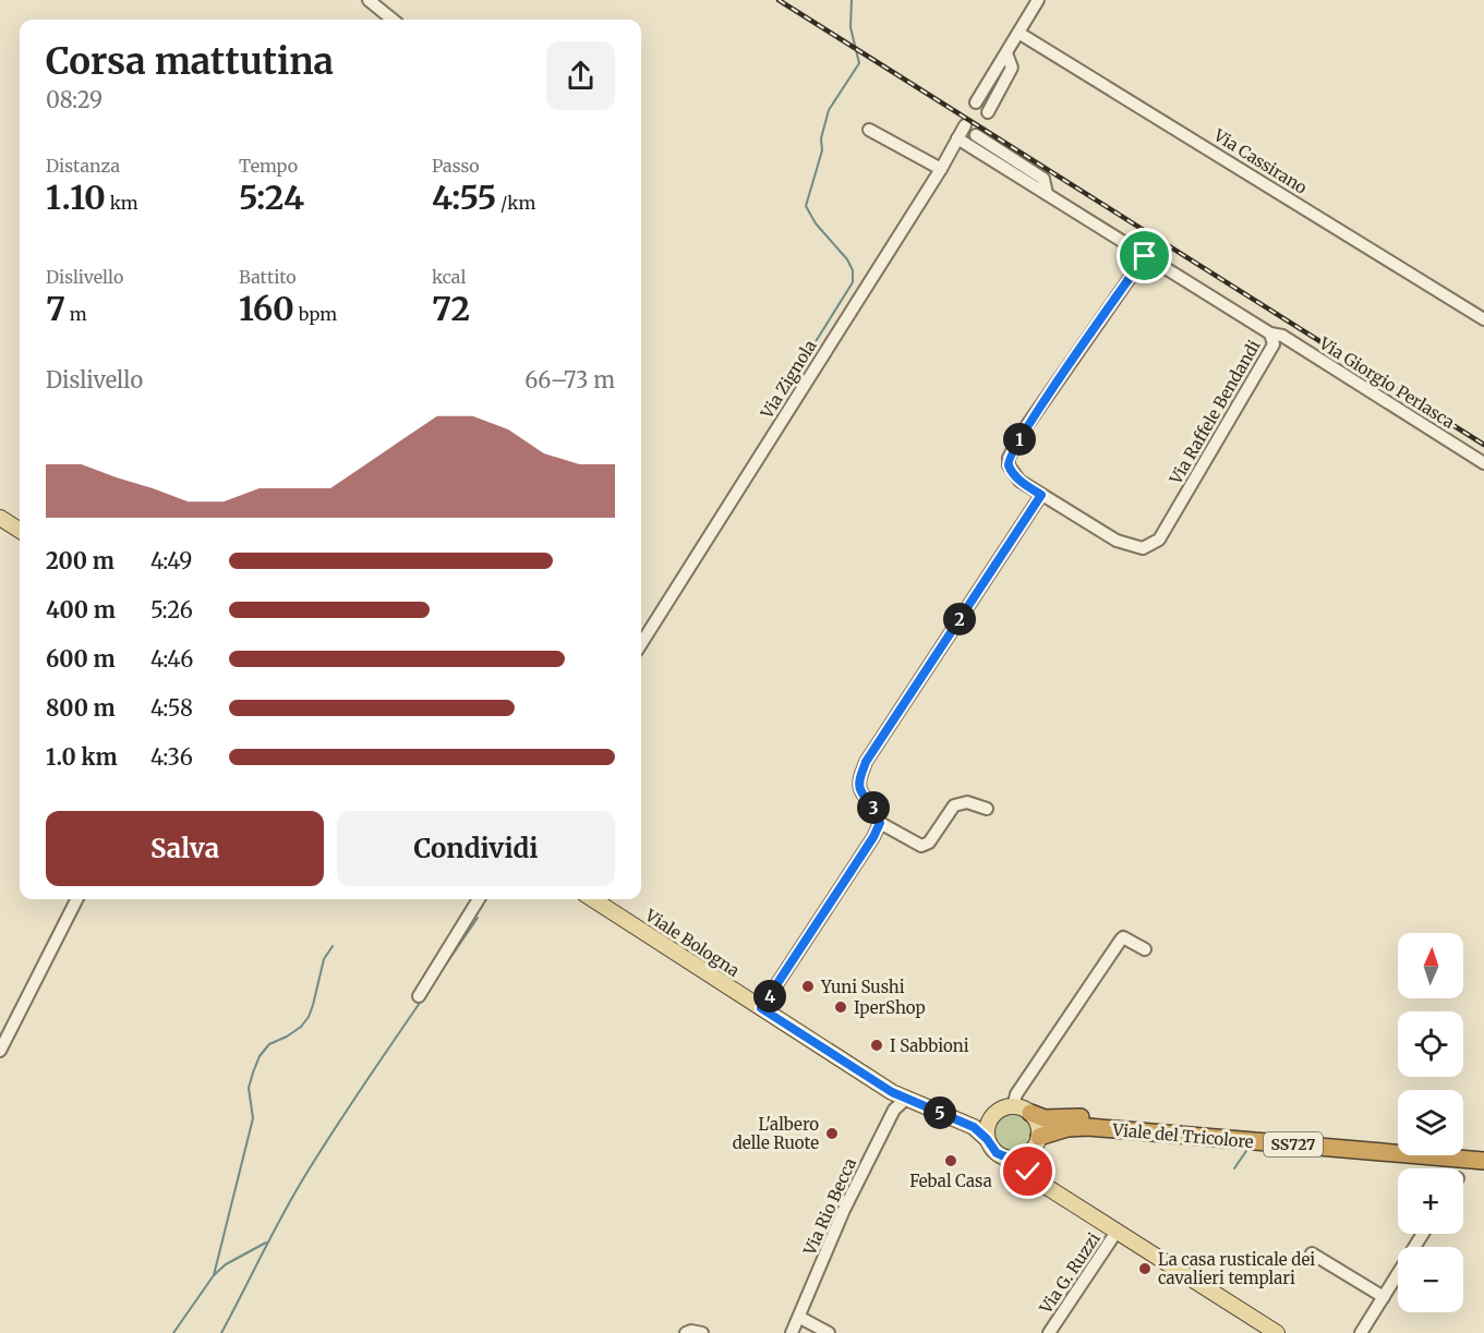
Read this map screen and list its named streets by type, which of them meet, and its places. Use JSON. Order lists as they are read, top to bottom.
{
  "streets": {
    "highway": ["Viale del Tricolore", "SS727"],
    "main road": ["Viale Bologna"],
    "street": [
      "Via Cassirano",
      "Via Zignola",
      "Via Giorgio Perlasca",
      "Via Raffele Bendandi",
      "Via Rio Becca",
      "Via G. Ruzzi"
    ]
  },
  "crossings": [
    ["Via Zignola", "Via Raffele Bendandi"],
    ["Via Giorgio Perlasca", "Via Raffele Bendandi"],
    ["Viale Bologna", "Via Rio Becca"]
  ],
  "places": [
    "Yuni Sushi",
    "IperShop",
    "I Sabbioni",
    "L'albero delle Ruote",
    "Febal Casa",
    "La casa rusticale dei cavalieri templari"
  ],
  "north": "top",
  "page": {
    "heading": ["Corsa mattutina", "08:29"],
    "stats": [
      ["Distanza", "1.10 km"],
      ["Tempo", "5:24"],
      ["Passo", "4:55 /km"],
      ["Dislivello", "7 m"],
      ["Battito", "160 bpm"],
      ["kcal", "72"]
    ],
    "chart": ["Dislivello", "66–73 m"],
    "pins": [
      "1",
      "2",
      "3",
      "4",
      "5"
    ],
    "list": [
      {
        "name": "200 m",
        "note": "4:49"
      },
      {
        "name": "400 m",
        "note": "5:26"
      },
      {
        "name": "600 m",
        "note": "4:46"
      },
      {
        "name": "800 m",
        "note": "4:58"
      },
      {
        "name": "1.0 km",
        "note": "4:36"
      }
    ],
    "buttons": ["Salva", "Condividi"],
    "map_buttons": ["+", "−"]
  }
}
